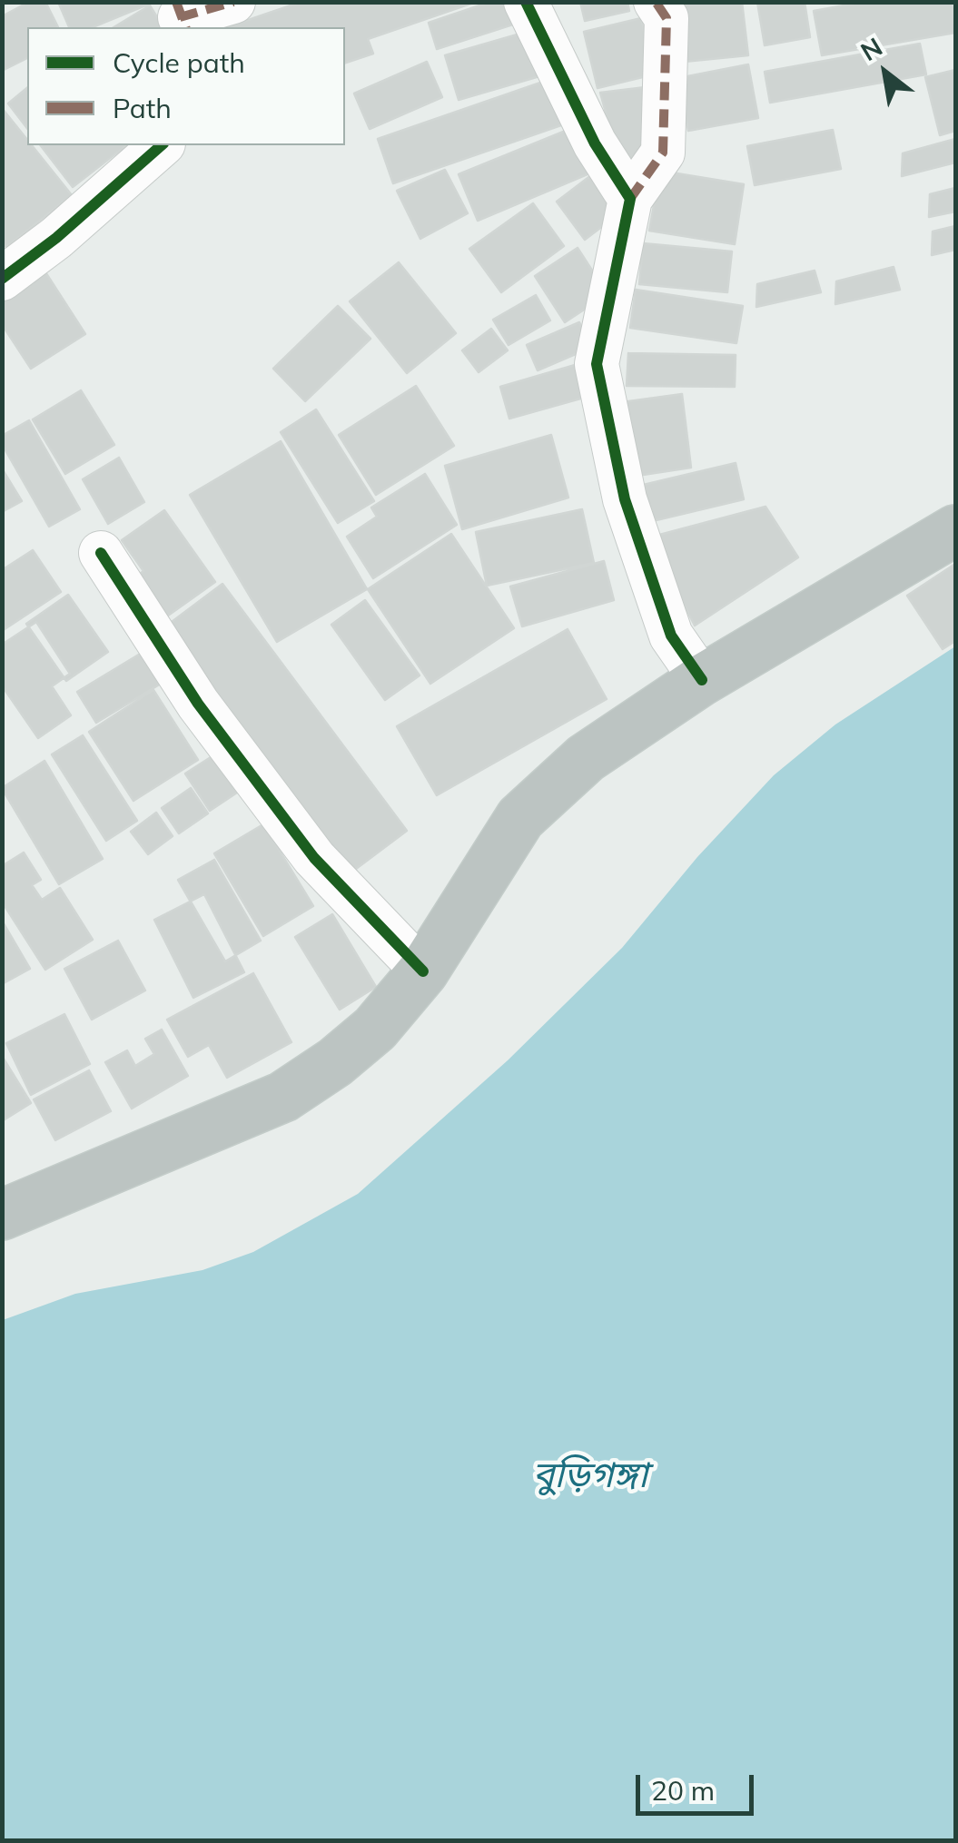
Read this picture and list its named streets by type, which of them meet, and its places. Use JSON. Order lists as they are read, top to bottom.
{
  "water": ["বুড়িগঙ্গা"],
  "legend": ["Cycle path", "Path"],
  "scale_bar": "20 m",
  "north": "top left"
}
